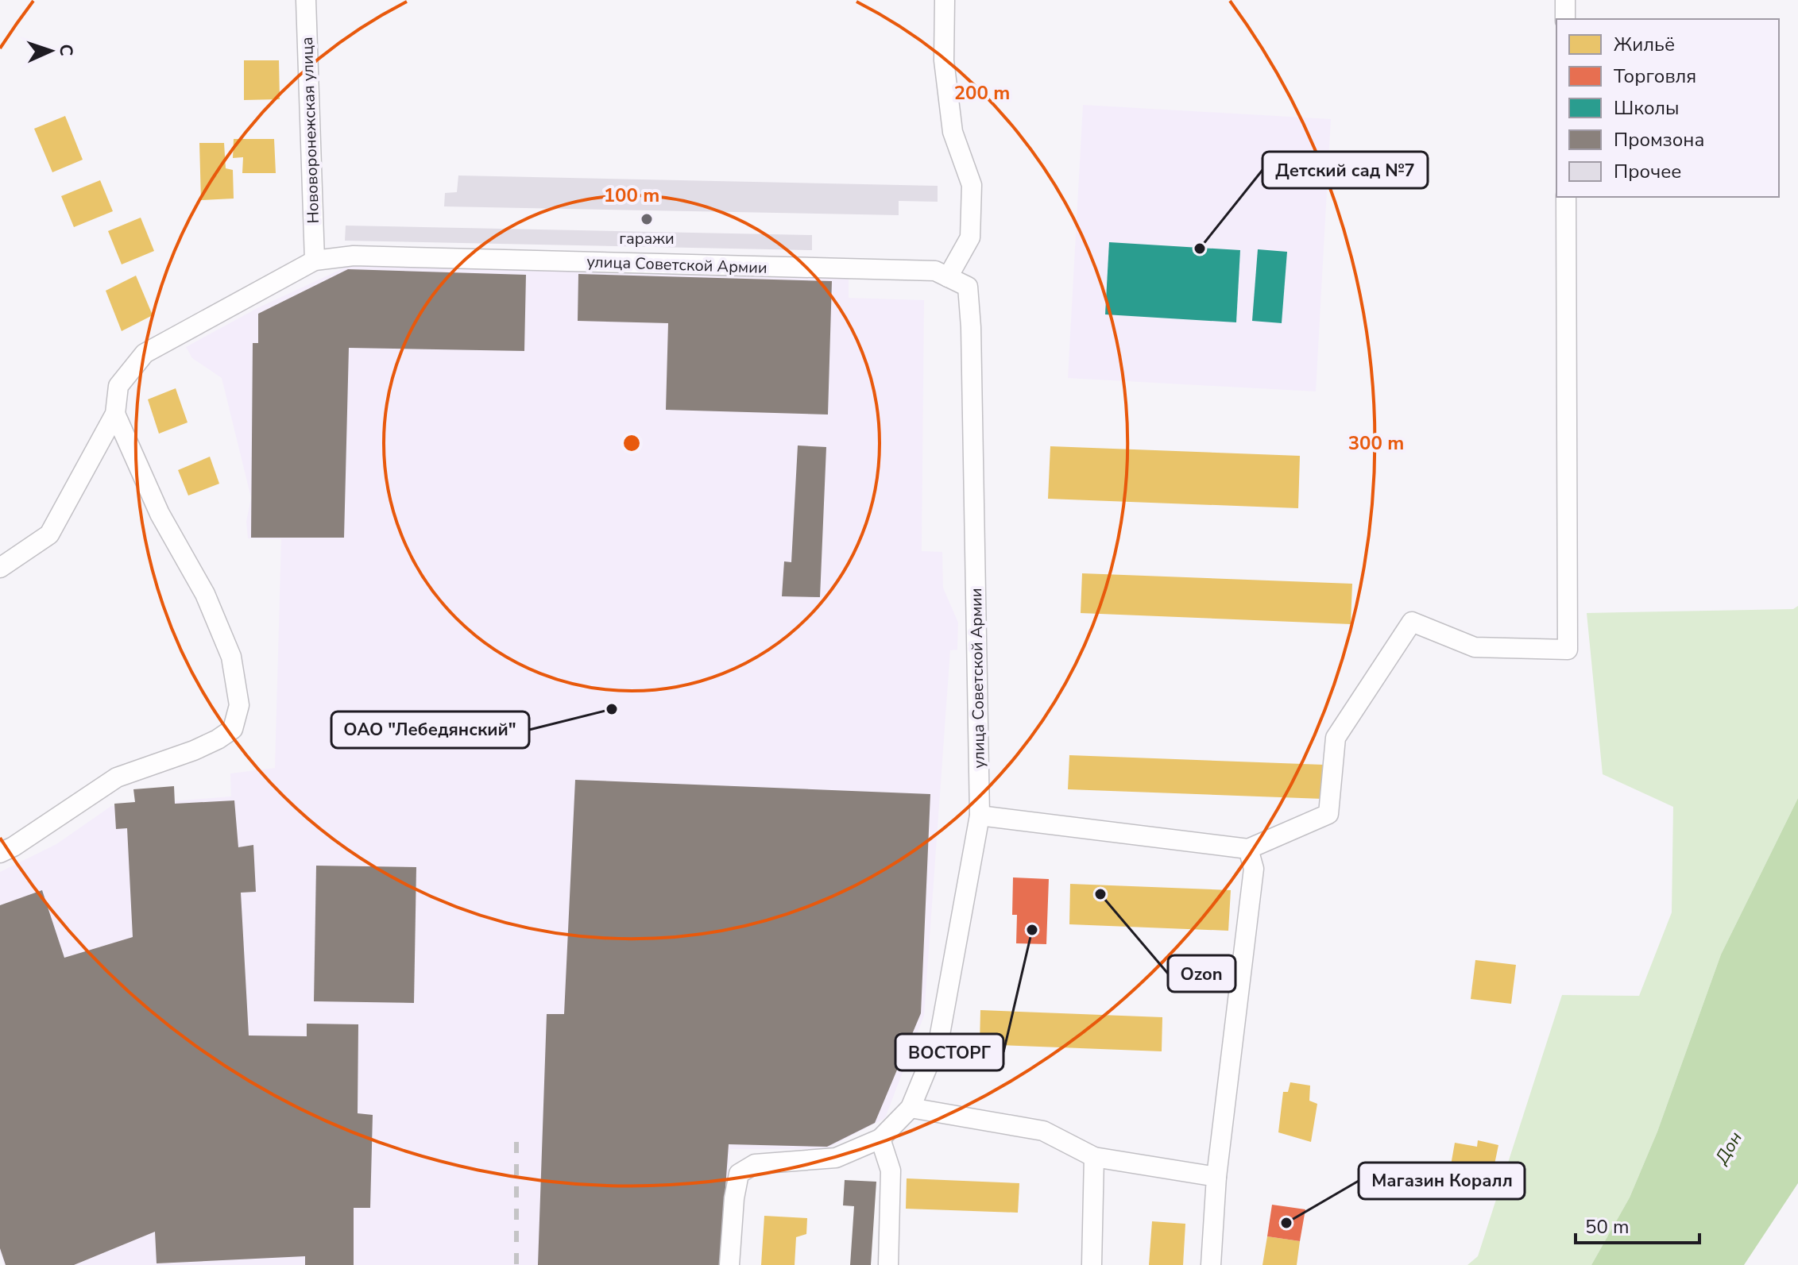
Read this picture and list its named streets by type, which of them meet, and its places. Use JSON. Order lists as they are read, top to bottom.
{
  "streets": {
    "street": ["Нововоронежская улица", "улица Советской Армии"]
  },
  "crossings": [
    ["Нововоронежская улица", "улица Советской Армии"]
  ],
  "water": ["Дон"],
  "places": [
    "гаражи",
    "Детский сад №7",
    "ОАО \"Лебедянский\"",
    "Ozon",
    "ВОСТОРГ",
    "Магазин Коралл"
  ],
  "legend": [
    "Жильё",
    "Торговля",
    "Школы",
    "Промзона",
    "Прочее"
  ],
  "scale_bar": "50 m",
  "north": "right",
  "rings": ["200 m", "100 m", "300 m"]
}
